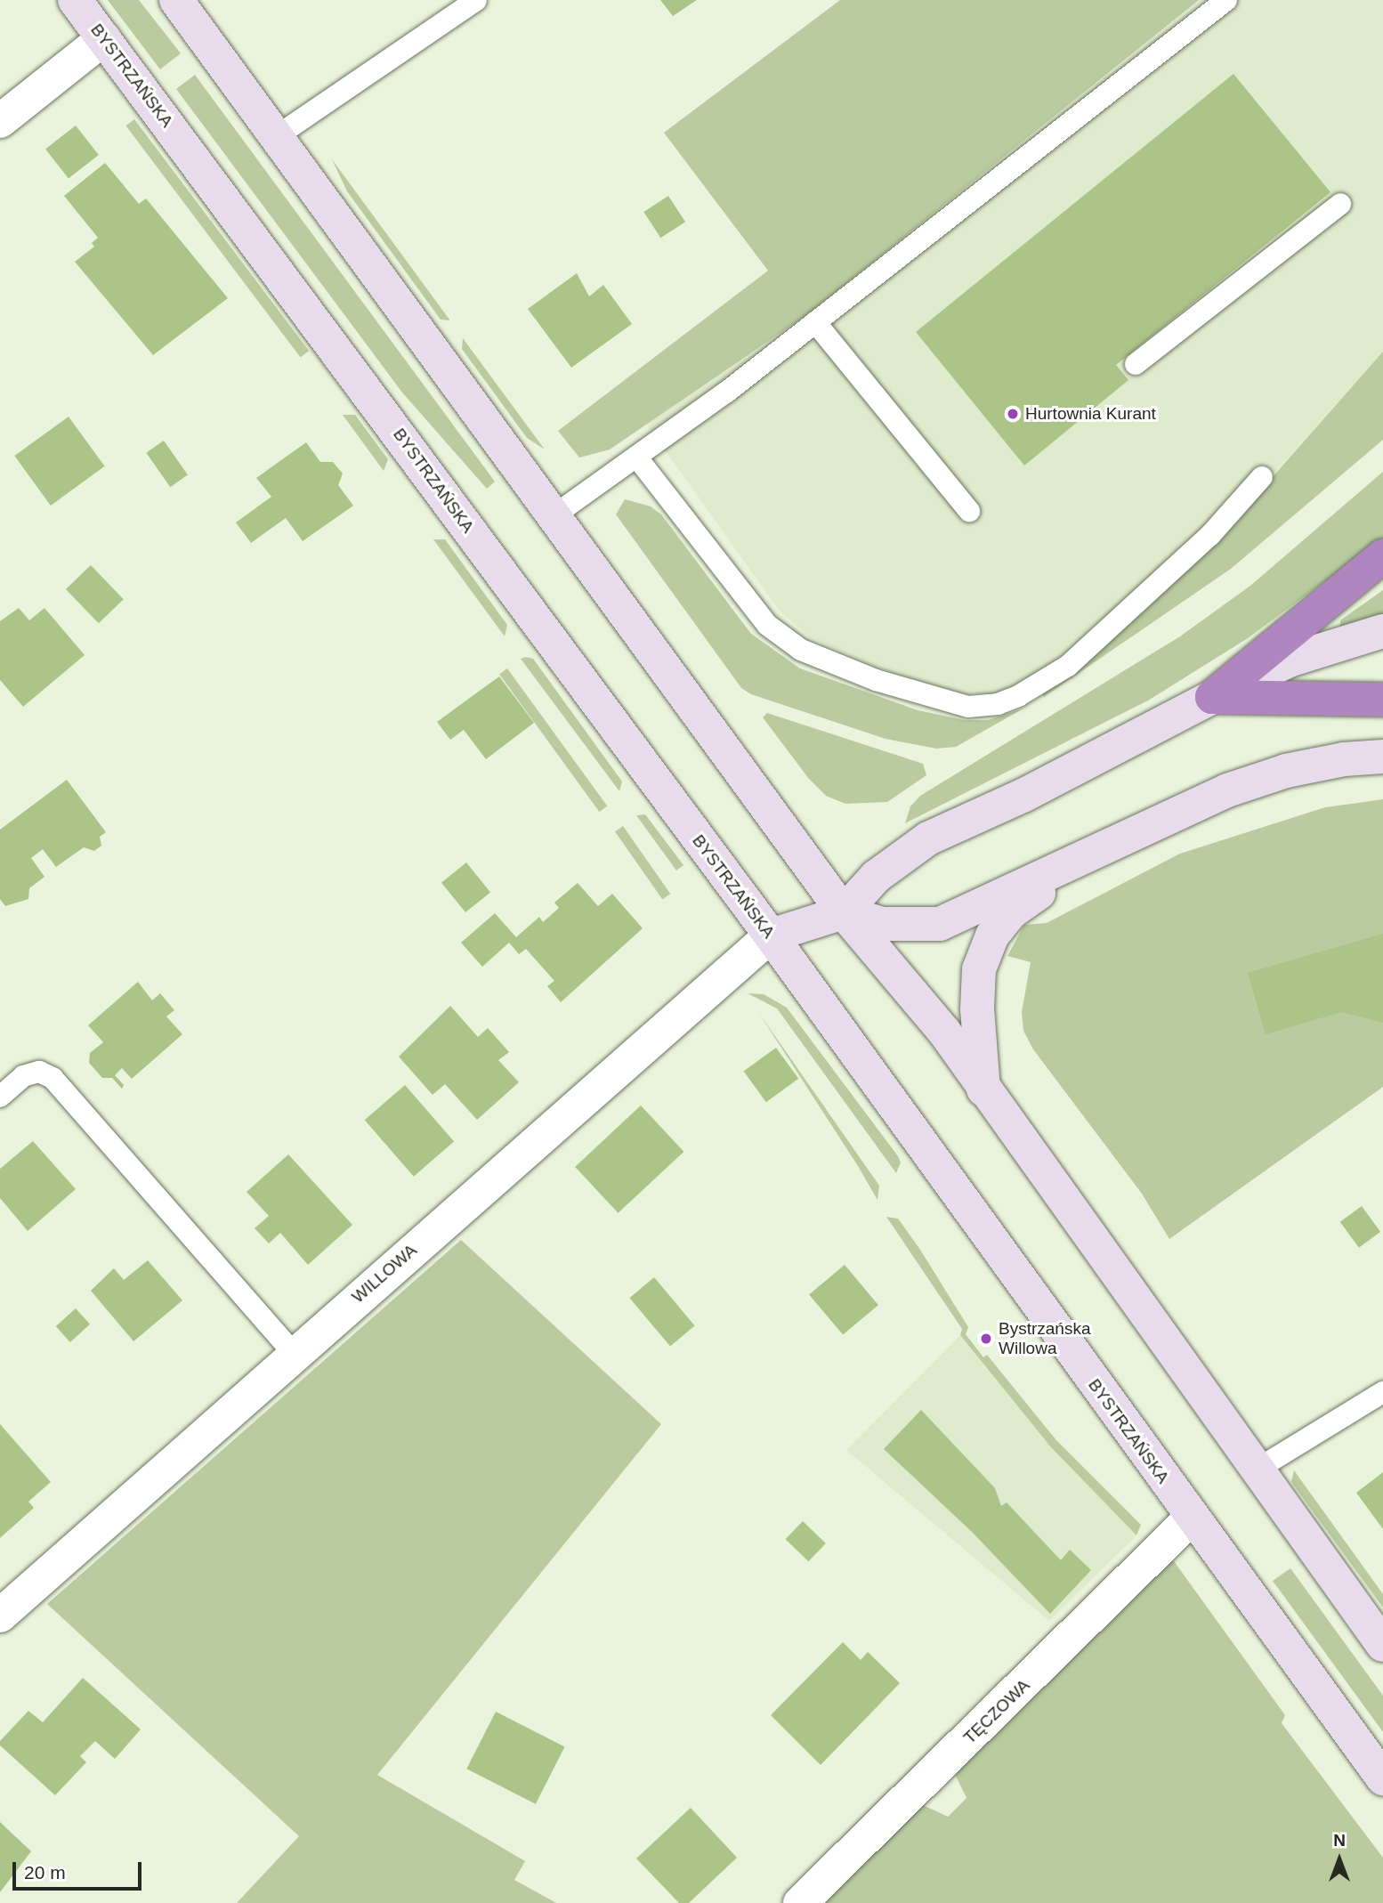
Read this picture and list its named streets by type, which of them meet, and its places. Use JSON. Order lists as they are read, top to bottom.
{
  "streets": {
    "main road": ["BYSTRZAŃSKA"],
    "street": ["WILLOWA", "TĘCZOWA"]
  },
  "crossings": [
    ["BYSTRZAŃSKA", "WILLOWA"],
    ["BYSTRZAŃSKA", "TĘCZOWA"]
  ],
  "places": ["Hurtownia Kurant", "Bystrzańska Willowa"],
  "scale_bar": "20 m",
  "north": "top"
}
